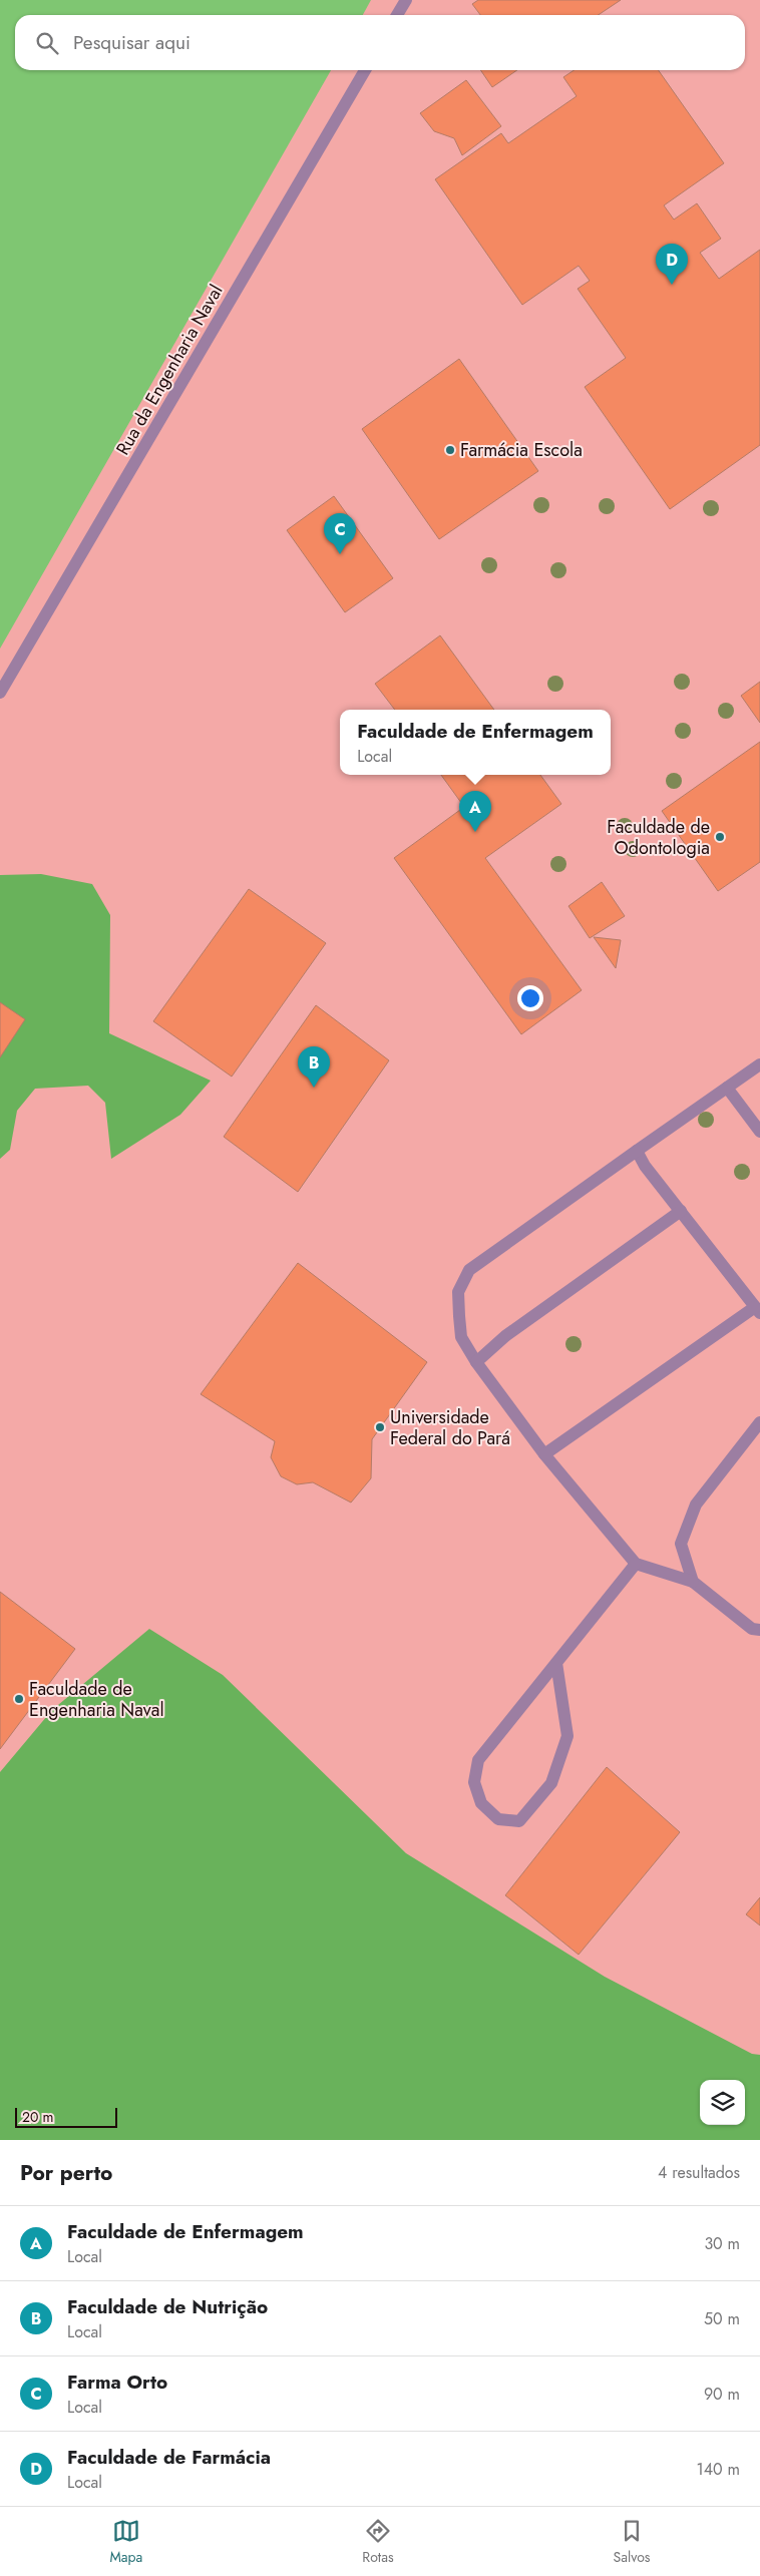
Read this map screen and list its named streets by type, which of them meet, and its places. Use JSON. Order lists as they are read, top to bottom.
{
  "streets": {
    "lane": ["Rua da Engenharia Naval"]
  },
  "places": [
    "Farmácia Escola",
    "Faculdade de Odontologia",
    "Universidade Federal do Pará",
    "Faculdade de Engenharia Naval"
  ],
  "scale_bar": "20 m",
  "page": {
    "search": "Pesquisar aqui",
    "pins": [
      "D",
      "C",
      "A",
      "B"
    ],
    "popup": ["Faculdade de Enfermagem", "Local"],
    "scale": "20 m",
    "heading": ["Por perto", "4 resultados"],
    "list": [
      {
        "mark": "A",
        "name": "Faculdade de Enfermagem",
        "note": "Local",
        "value": "30 m"
      },
      {
        "mark": "B",
        "name": "Faculdade de Nutrição",
        "note": "Local",
        "value": "50 m"
      },
      {
        "mark": "C",
        "name": "Farma Orto",
        "note": "Local",
        "value": "90 m"
      },
      {
        "mark": "D",
        "name": "Faculdade de Farmácia",
        "note": "Local",
        "value": "140 m"
      }
    ],
    "nav": ["Mapa", "Rotas", "Salvos"]
  }
}
